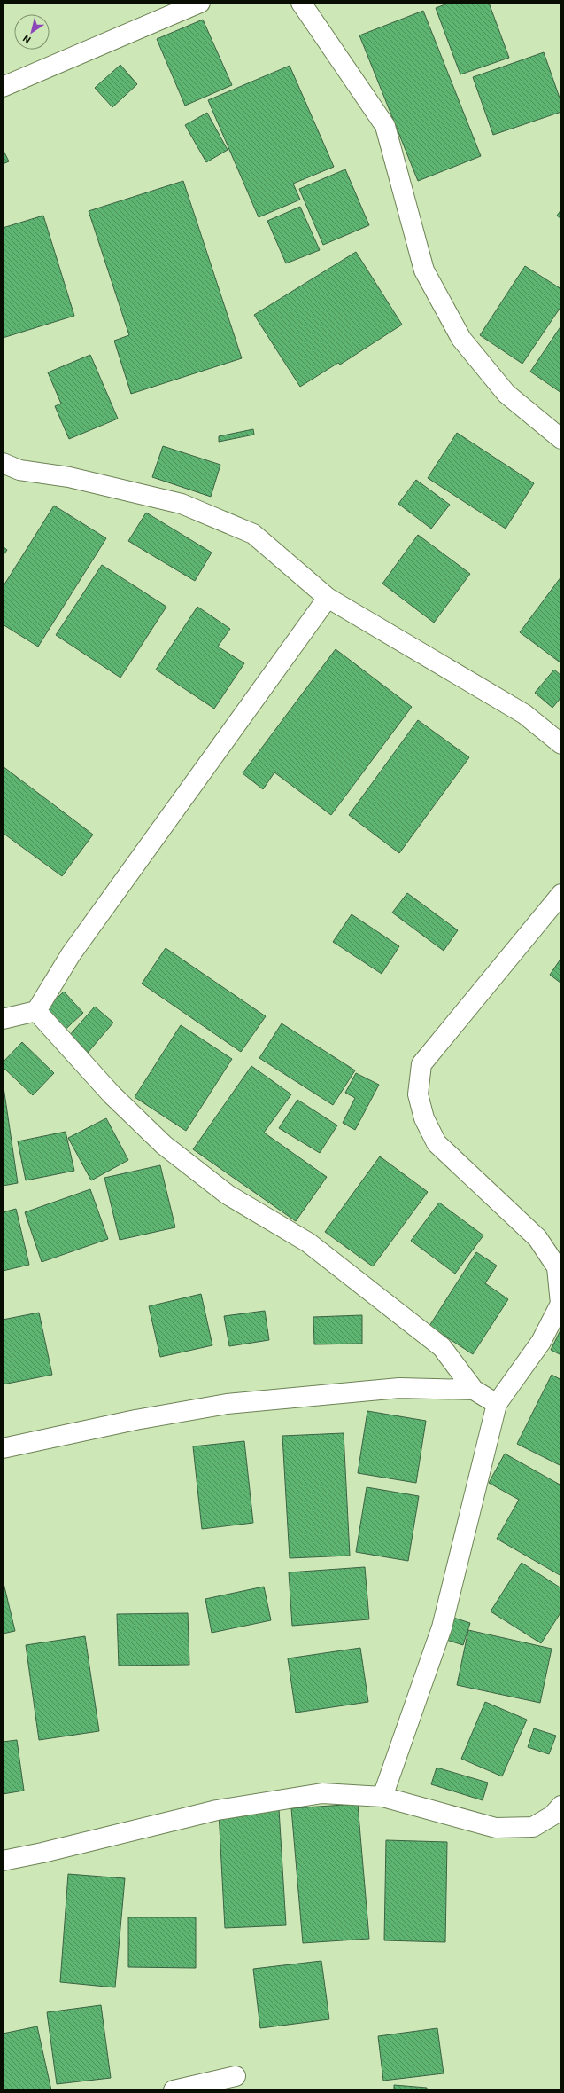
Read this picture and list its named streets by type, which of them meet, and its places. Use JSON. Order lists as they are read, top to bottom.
{
  "north": "bottom left"
}
